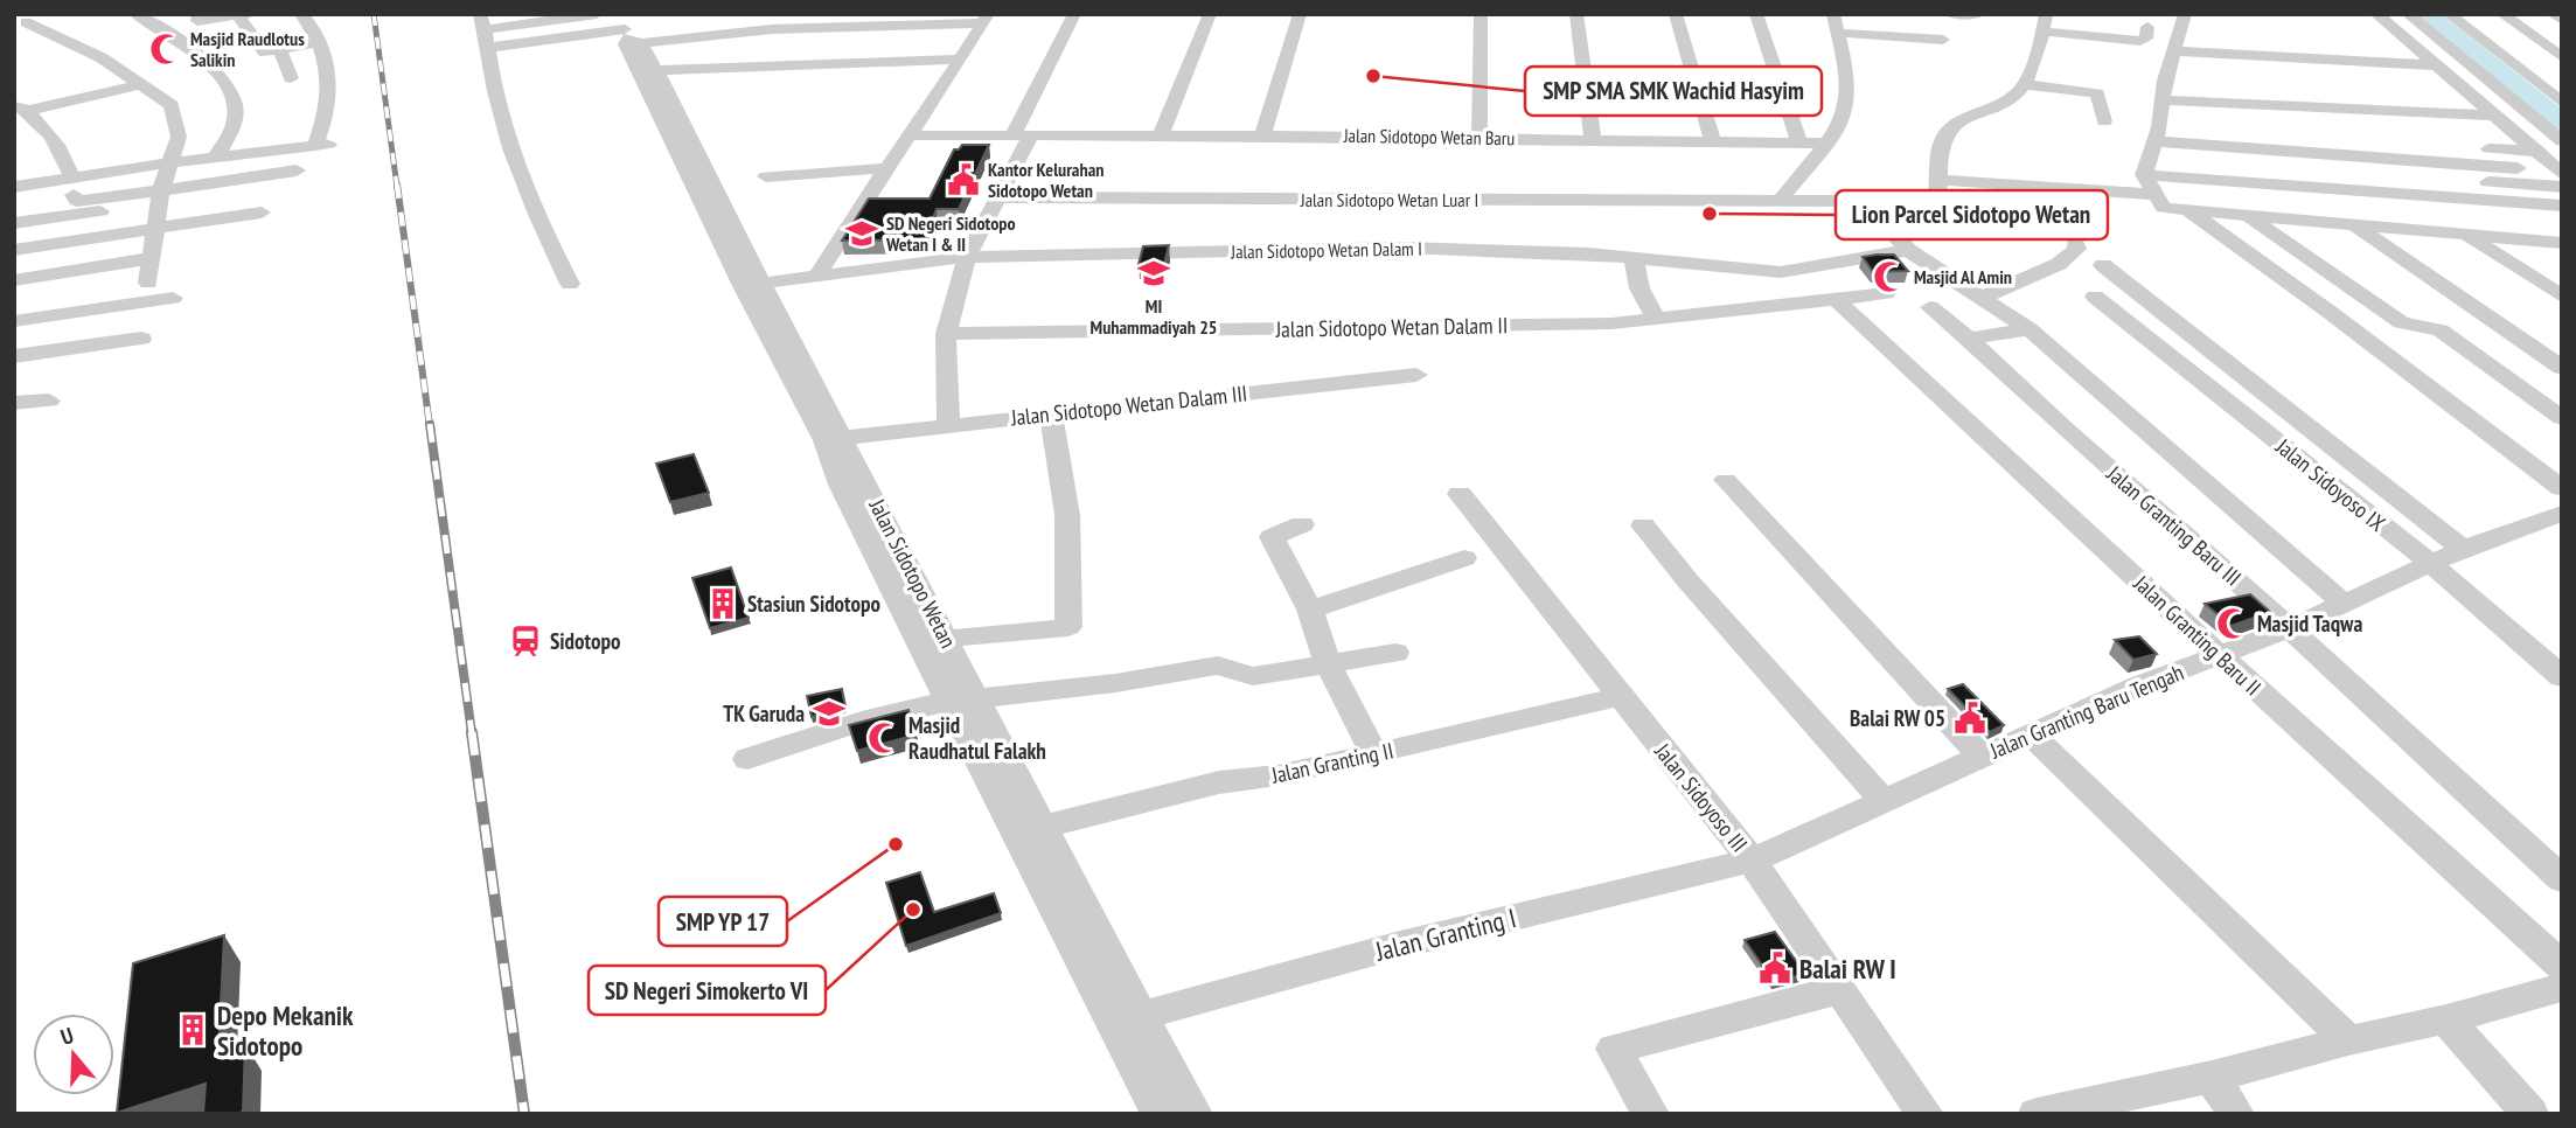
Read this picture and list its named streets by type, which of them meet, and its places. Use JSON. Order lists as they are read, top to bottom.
{
  "streets": {
    "street": [
      "Jalan Sidotopo Wetan Baru",
      "Jalan Sidotopo Wetan Luar I",
      "Jalan Sidotopo Wetan Dalam I",
      "Jalan Sidotopo Wetan Dalam II",
      "Jalan Sidotopo Wetan Dalam III",
      "Jalan Sidoyoso IX",
      "Jalan Granting Baru III",
      "Jalan Sidotopo Wetan",
      "Jalan Granting Baru II",
      "Jalan Granting Baru Tengah",
      "Jalan Granting II",
      "Jalan Sidoyoso III",
      "Jalan Granting I"
    ]
  },
  "crossings": [
    ["Jalan Sidotopo Wetan Dalam I", "Jalan Sidotopo Wetan"],
    ["Jalan Sidotopo Wetan Dalam II", "Jalan Granting Baru II"],
    ["Jalan Sidotopo Wetan Dalam III", "Jalan Sidotopo Wetan"],
    ["Jalan Sidoyoso IX", "Jalan Granting Baru Tengah"],
    ["Jalan Granting Baru III", "Jalan Granting Baru Tengah"],
    ["Jalan Sidotopo Wetan", "Jalan Granting II"],
    ["Jalan Sidotopo Wetan", "Jalan Granting I"],
    ["Jalan Granting Baru II", "Jalan Granting Baru Tengah"],
    ["Jalan Granting Baru Tengah", "Jalan Sidoyoso III"],
    ["Jalan Granting Baru Tengah", "Jalan Granting I"],
    ["Jalan Granting II", "Jalan Sidoyoso III"],
    ["Jalan Sidoyoso III", "Jalan Granting I"]
  ],
  "places": {
    "mosque": [
      "Masjid Raudlotus Salikin",
      "Masjid Al Amin",
      "Masjid Taqwa",
      "Masjid Raudhatul Falakh"
    ],
    "other": [
      "SMP SMA SMK Wachid Hasyim",
      "Lion Parcel Sidotopo Wetan",
      "SMP YP 17",
      "SD Negeri Simokerto VI"
    ],
    "public building": ["Kantor Kelurahan Sidotopo Wetan", "Balai RW 05", "Balai RW I"],
    "school or university": ["SD Negeri Sidotopo Wetan I & II", "MI Muhammadiyah 25", "TK Garuda"],
    "building": ["Stasiun Sidotopo", "Depo Mekanik Sidotopo"],
    "station": ["Sidotopo"]
  },
  "north": "top"
}
